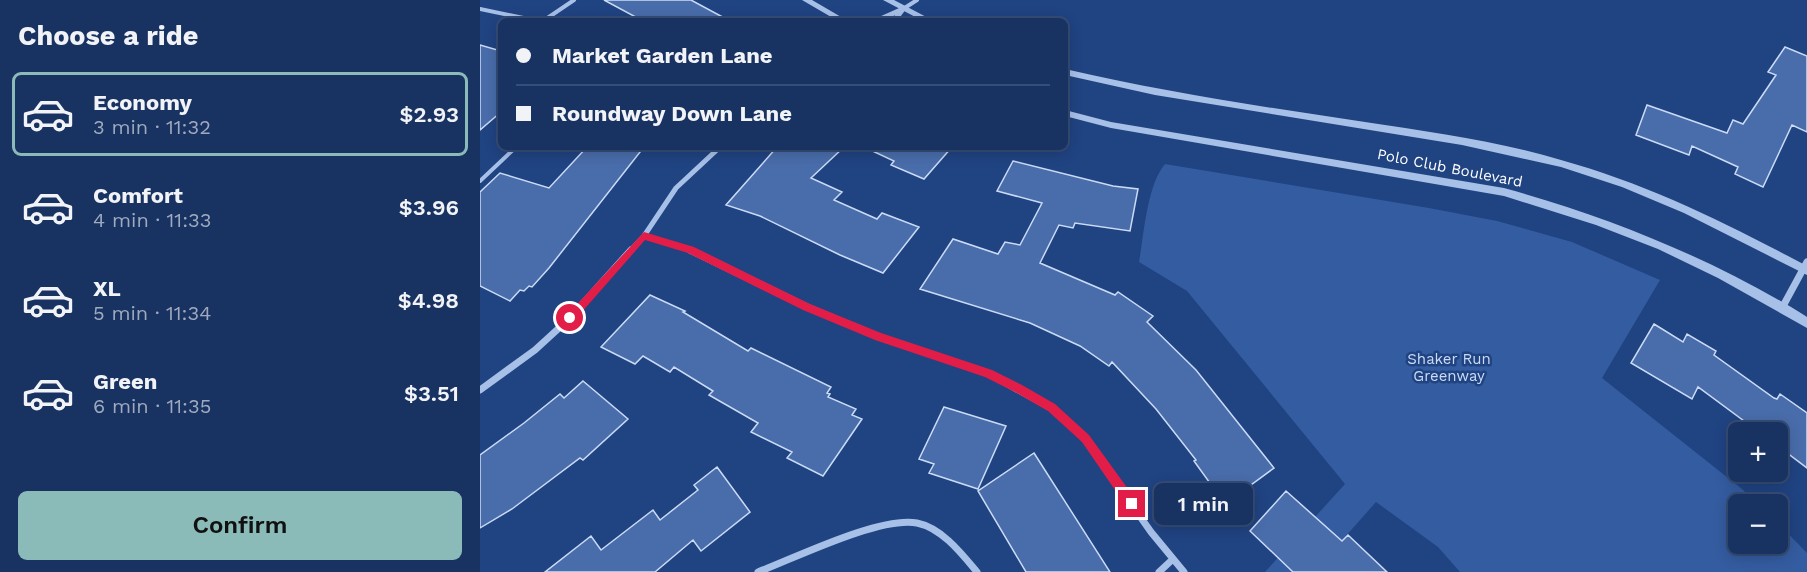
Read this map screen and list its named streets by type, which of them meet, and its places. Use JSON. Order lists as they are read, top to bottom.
{
  "streets": {
    "street": ["Polo Club Boulevard"]
  },
  "parks": ["Shaker Run Greenway"],
  "page": {
    "heading": "Choose a ride",
    "banner": ["Market Garden Lane", "Roundway Down Lane"],
    "list": [
      {
        "name": "Economy",
        "note": "3 min · 11:32",
        "value": "$2.93"
      },
      {
        "name": "Comfort",
        "note": "4 min · 11:33",
        "value": "$3.96"
      },
      {
        "name": "XL",
        "note": "5 min · 11:34",
        "value": "$4.98"
      },
      {
        "name": "Green",
        "note": "6 min · 11:35",
        "value": "$3.51"
      }
    ],
    "map_buttons": ["+", "−"],
    "buttons": "Confirm",
    "bubble": "1 min"
  }
}
